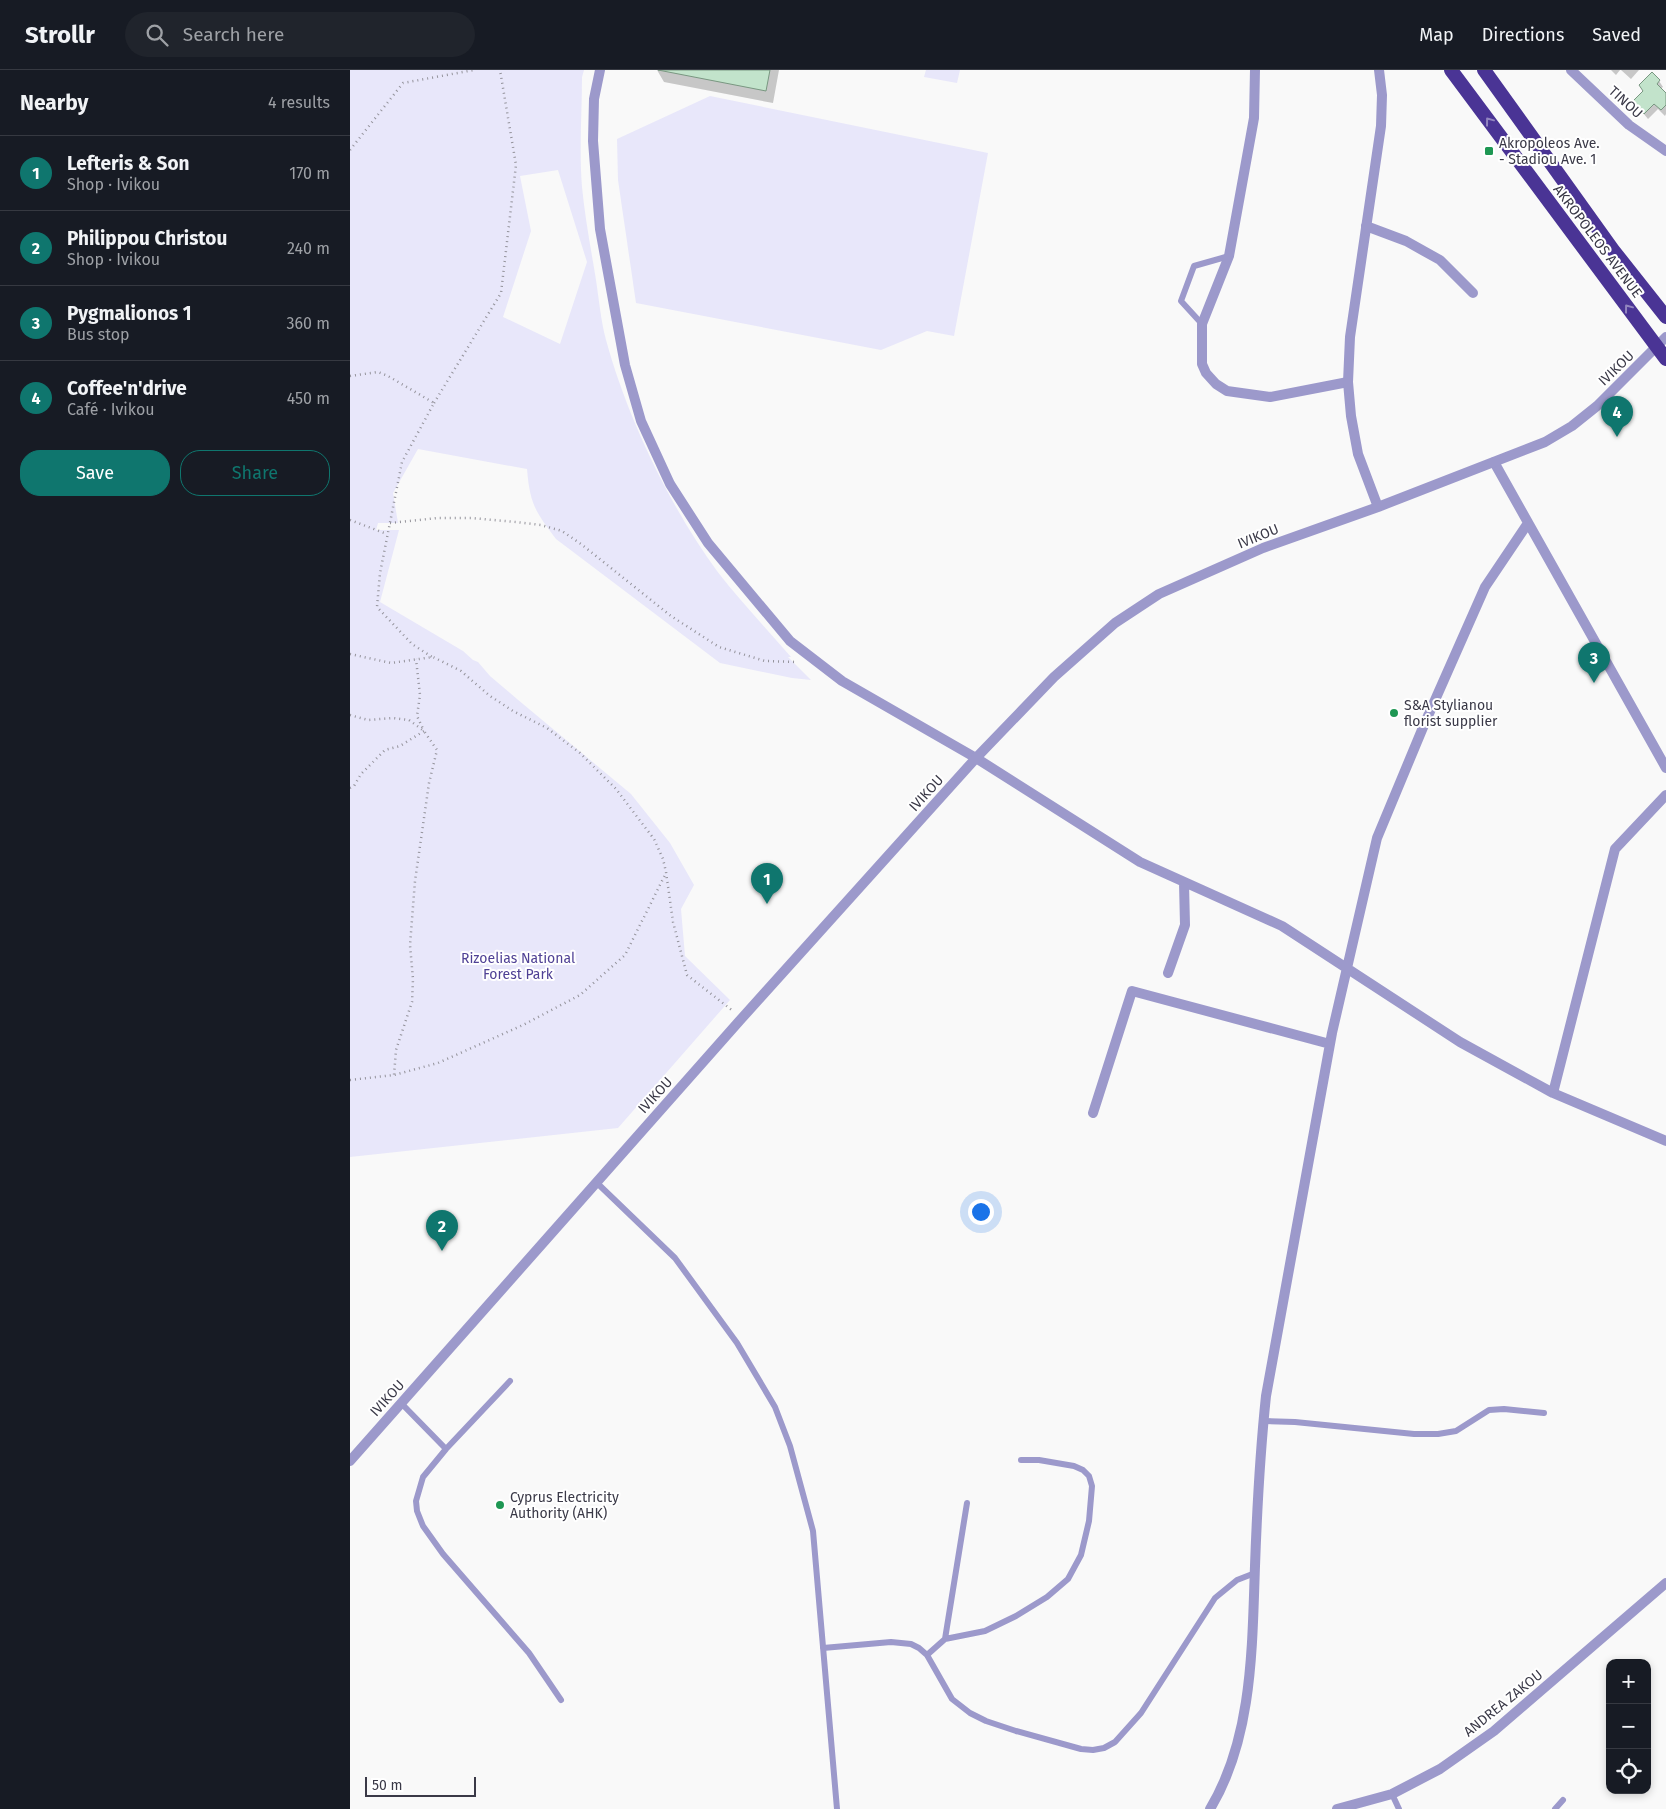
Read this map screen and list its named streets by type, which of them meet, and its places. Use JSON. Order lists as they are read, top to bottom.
{
  "streets": {
    "highway": ["AKROPOLEOS AVENUE"],
    "street": ["TINOU", "IVIKOU", "ANDREA ZAKOU"]
  },
  "crossings": [
    ["AKROPOLEOS AVENUE", "IVIKOU"]
  ],
  "parks": ["Rizoelias National Forest Park"],
  "places": {
    "transit": ["Akropoleos Ave. - Stadiou Ave. 1"],
    "other": ["S&A Stylianou florist supplier", "Cyprus Electricity Authority (AHK)"]
  },
  "scale_bar": "50 m",
  "page": {
    "header": "Strollr",
    "search": "Search here",
    "nav": ["Map", "Directions", "Saved"],
    "heading": ["Nearby", "4 results"],
    "list": [
      {
        "mark": "1",
        "name": "Lefteris & Son",
        "note": "Shop · Ivikou",
        "value": "170 m"
      },
      {
        "mark": "2",
        "name": "Philippou Christou",
        "note": "Shop · Ivikou",
        "value": "240 m"
      },
      {
        "mark": "3",
        "name": "Pygmalionos 1",
        "note": "Bus stop",
        "value": "360 m"
      },
      {
        "mark": "4",
        "name": "Coffee'n'drive",
        "note": "Café · Ivikou",
        "value": "450 m"
      }
    ],
    "pins": [
      "4",
      "3",
      "1",
      "2"
    ],
    "buttons": ["Save", "Share"],
    "map_buttons": ["+", "−"],
    "scale": "50 m"
  }
}
